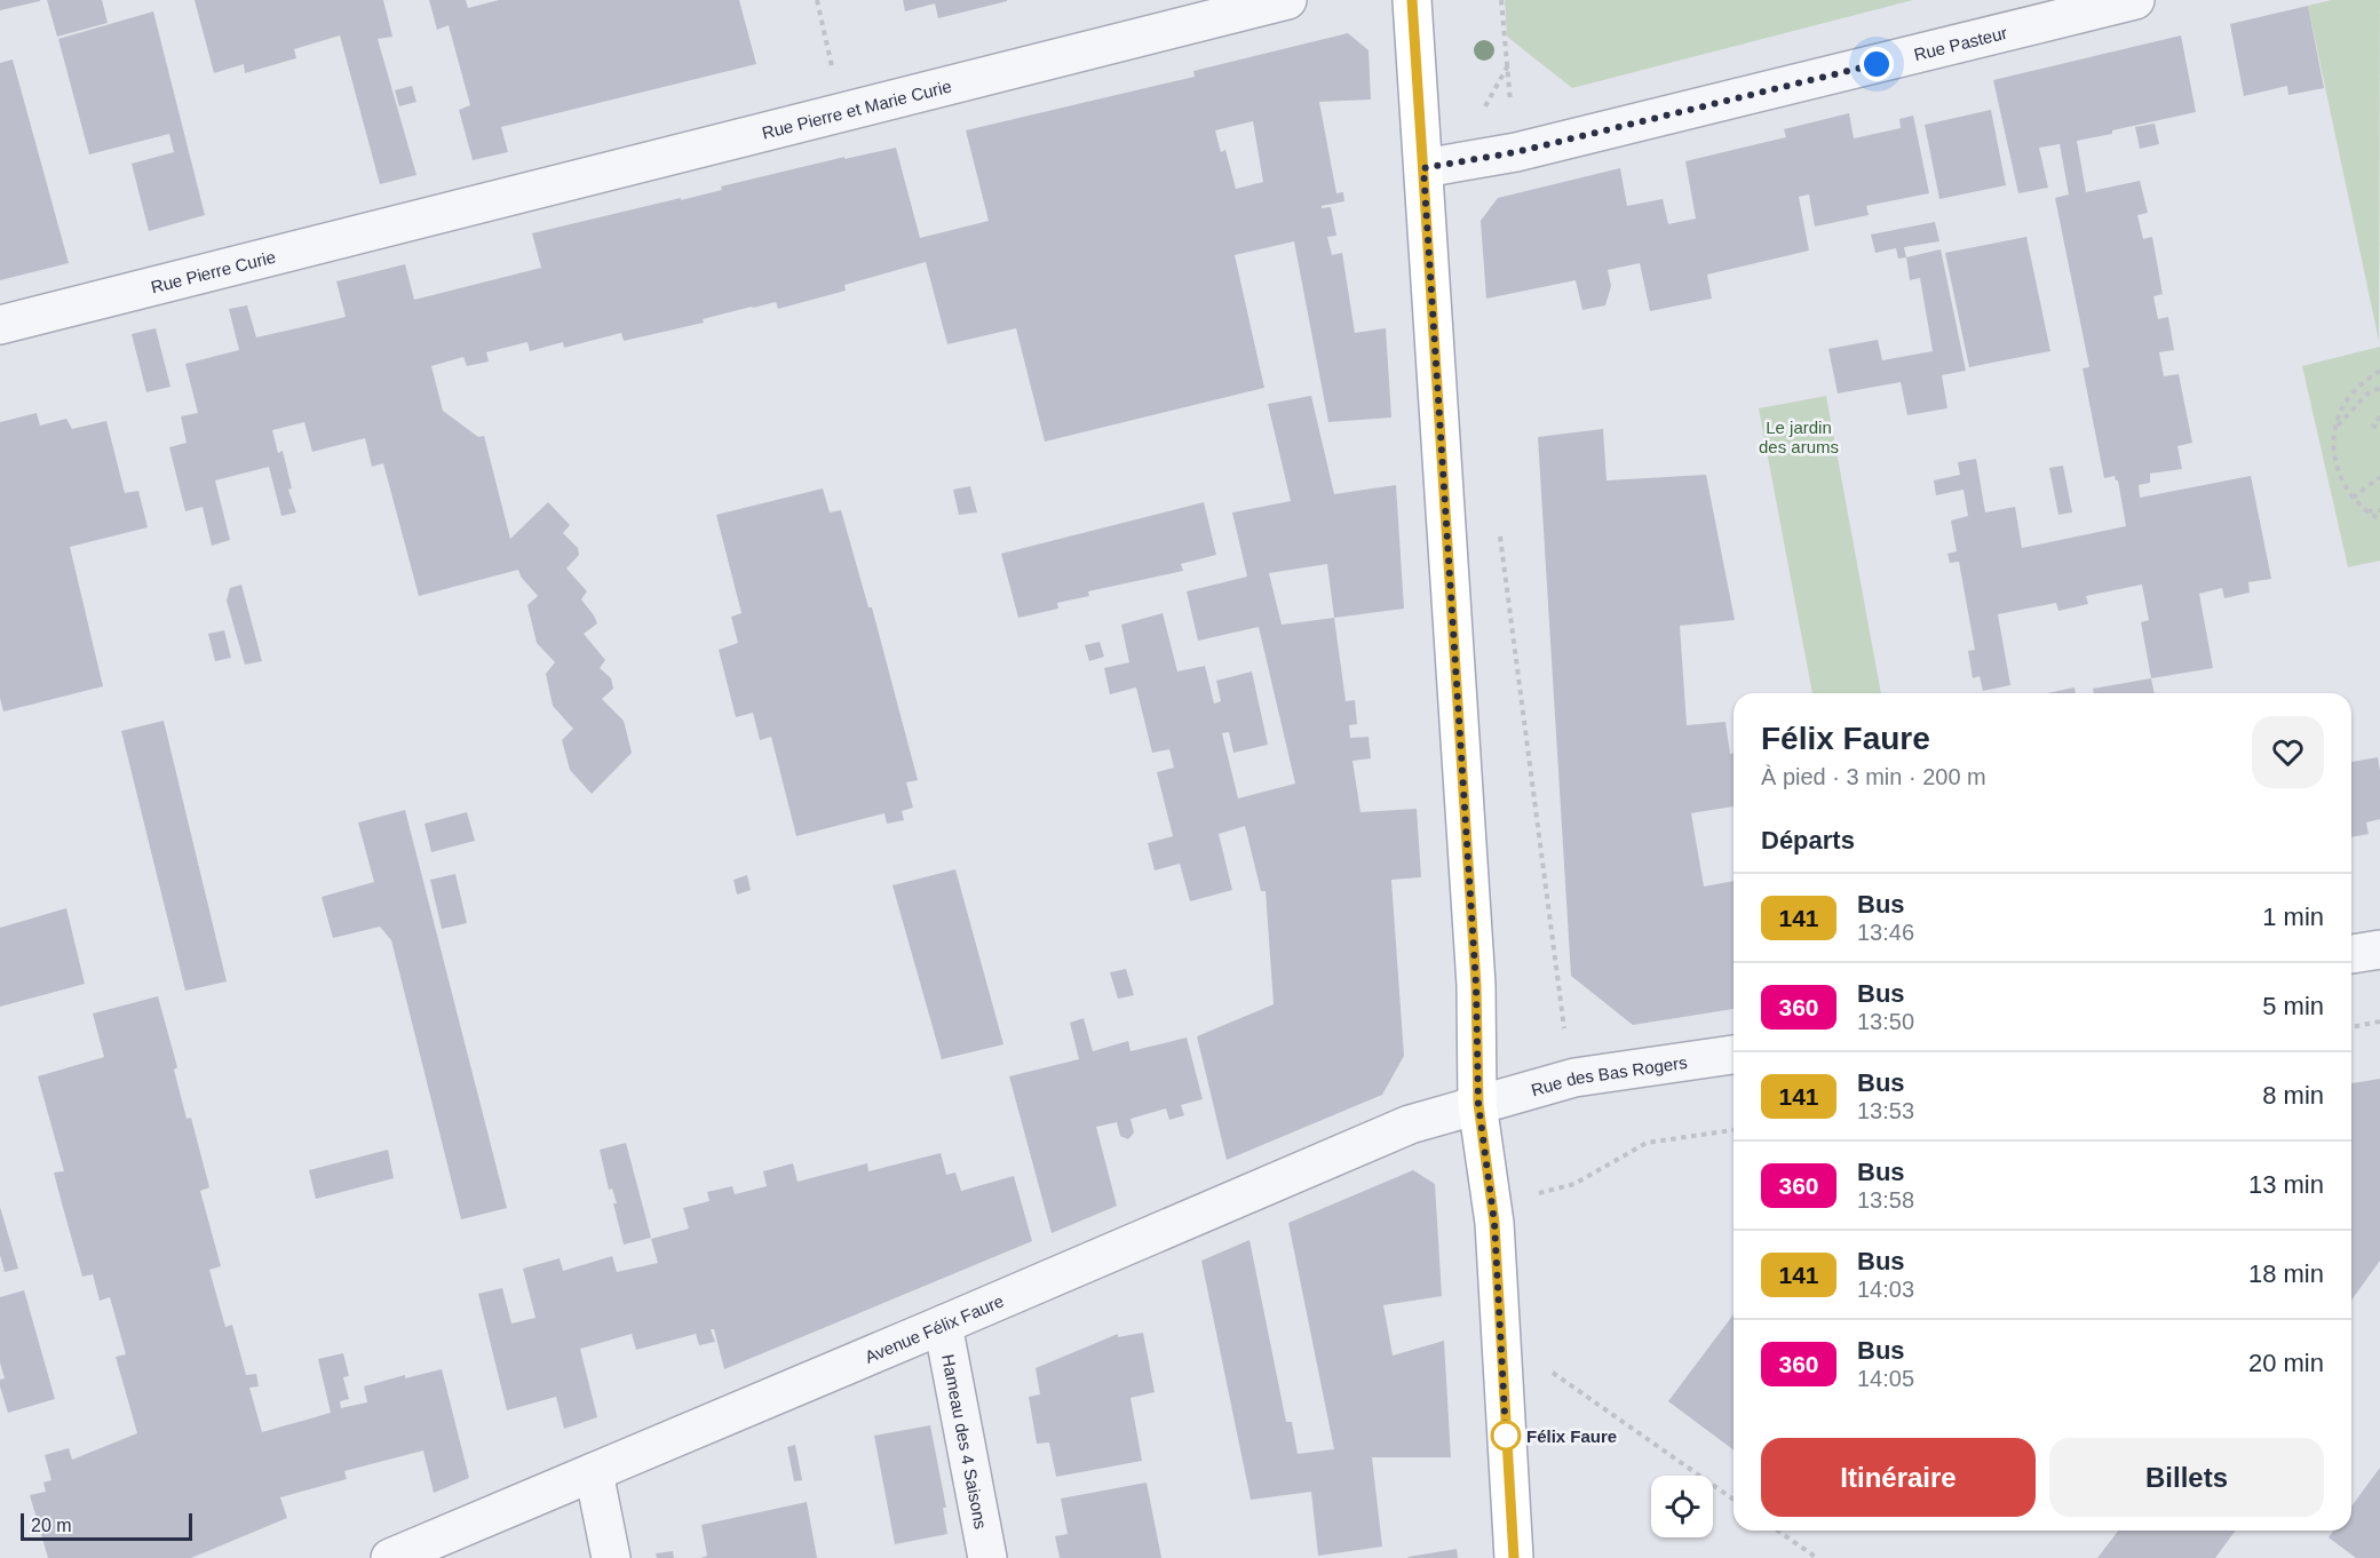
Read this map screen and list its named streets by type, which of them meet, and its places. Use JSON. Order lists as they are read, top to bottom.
{
  "streets": {
    "street": [
      "Rue Pasteur",
      "Rue Pierre et Marie Curie",
      "Rue Pierre Curie",
      "Rue des Bas Rogers",
      "Avenue Félix Faure",
      "Hameau des 4 Saisons"
    ]
  },
  "crossings": [
    ["Rue Pierre et Marie Curie", "Rue Pierre Curie"],
    ["Rue des Bas Rogers", "Avenue Félix Faure"],
    ["Avenue Félix Faure", "Hameau des 4 Saisons"]
  ],
  "parks": ["Le jardin des arums"],
  "places": ["Félix Faure"],
  "lines": ["bus line 141"],
  "scale_bar": "20 m",
  "page": {
    "heading": [
      ["Félix Faure", "À pied · 3 min · 200 m"],
      "Départs"
    ],
    "list": [
      {
        "mark": "141",
        "name": "Bus",
        "note": "13:46",
        "value": "1 min"
      },
      {
        "mark": "360",
        "name": "Bus",
        "note": "13:50",
        "value": "5 min"
      },
      {
        "mark": "141",
        "name": "Bus",
        "note": "13:53",
        "value": "8 min"
      },
      {
        "mark": "360",
        "name": "Bus",
        "note": "13:58",
        "value": "13 min"
      },
      {
        "mark": "141",
        "name": "Bus",
        "note": "14:03",
        "value": "18 min"
      },
      {
        "mark": "360",
        "name": "Bus",
        "note": "14:05",
        "value": "20 min"
      }
    ],
    "buttons": ["Itinéraire", "Billets"],
    "scale": "20 m"
  }
}
